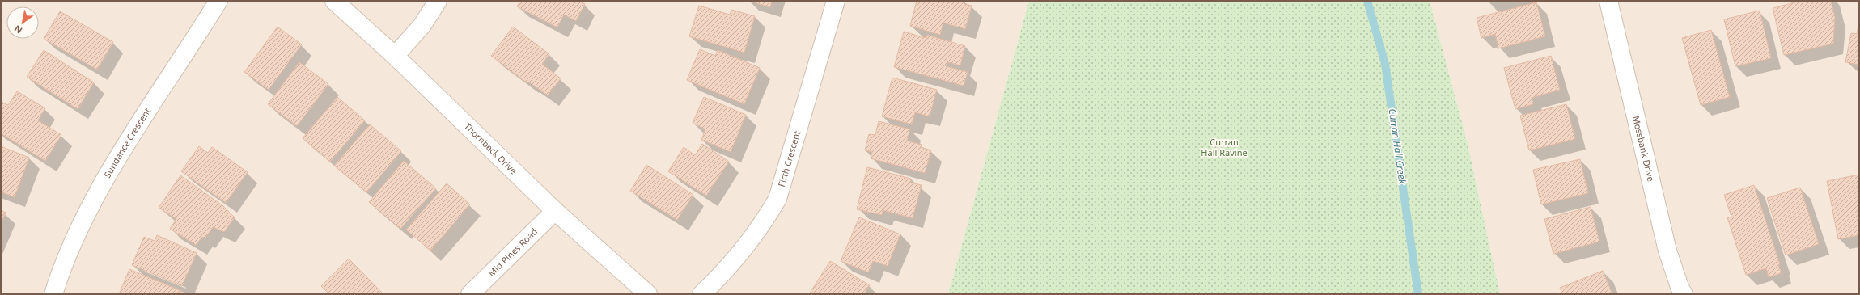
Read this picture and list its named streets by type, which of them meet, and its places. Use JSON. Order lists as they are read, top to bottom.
{
  "streets": {
    "street": [
      "Sundance Crescent",
      "Mossbank Drive",
      "Thornbeck Drive",
      "Firth Crescent",
      "Mid Pines Road"
    ]
  },
  "crossings": [
    ["Thornbeck Drive", "Mid Pines Road"]
  ],
  "water": ["Curran Hall Creek"],
  "parks": ["Curran Hall Ravine"],
  "north": "bottom left"
}
